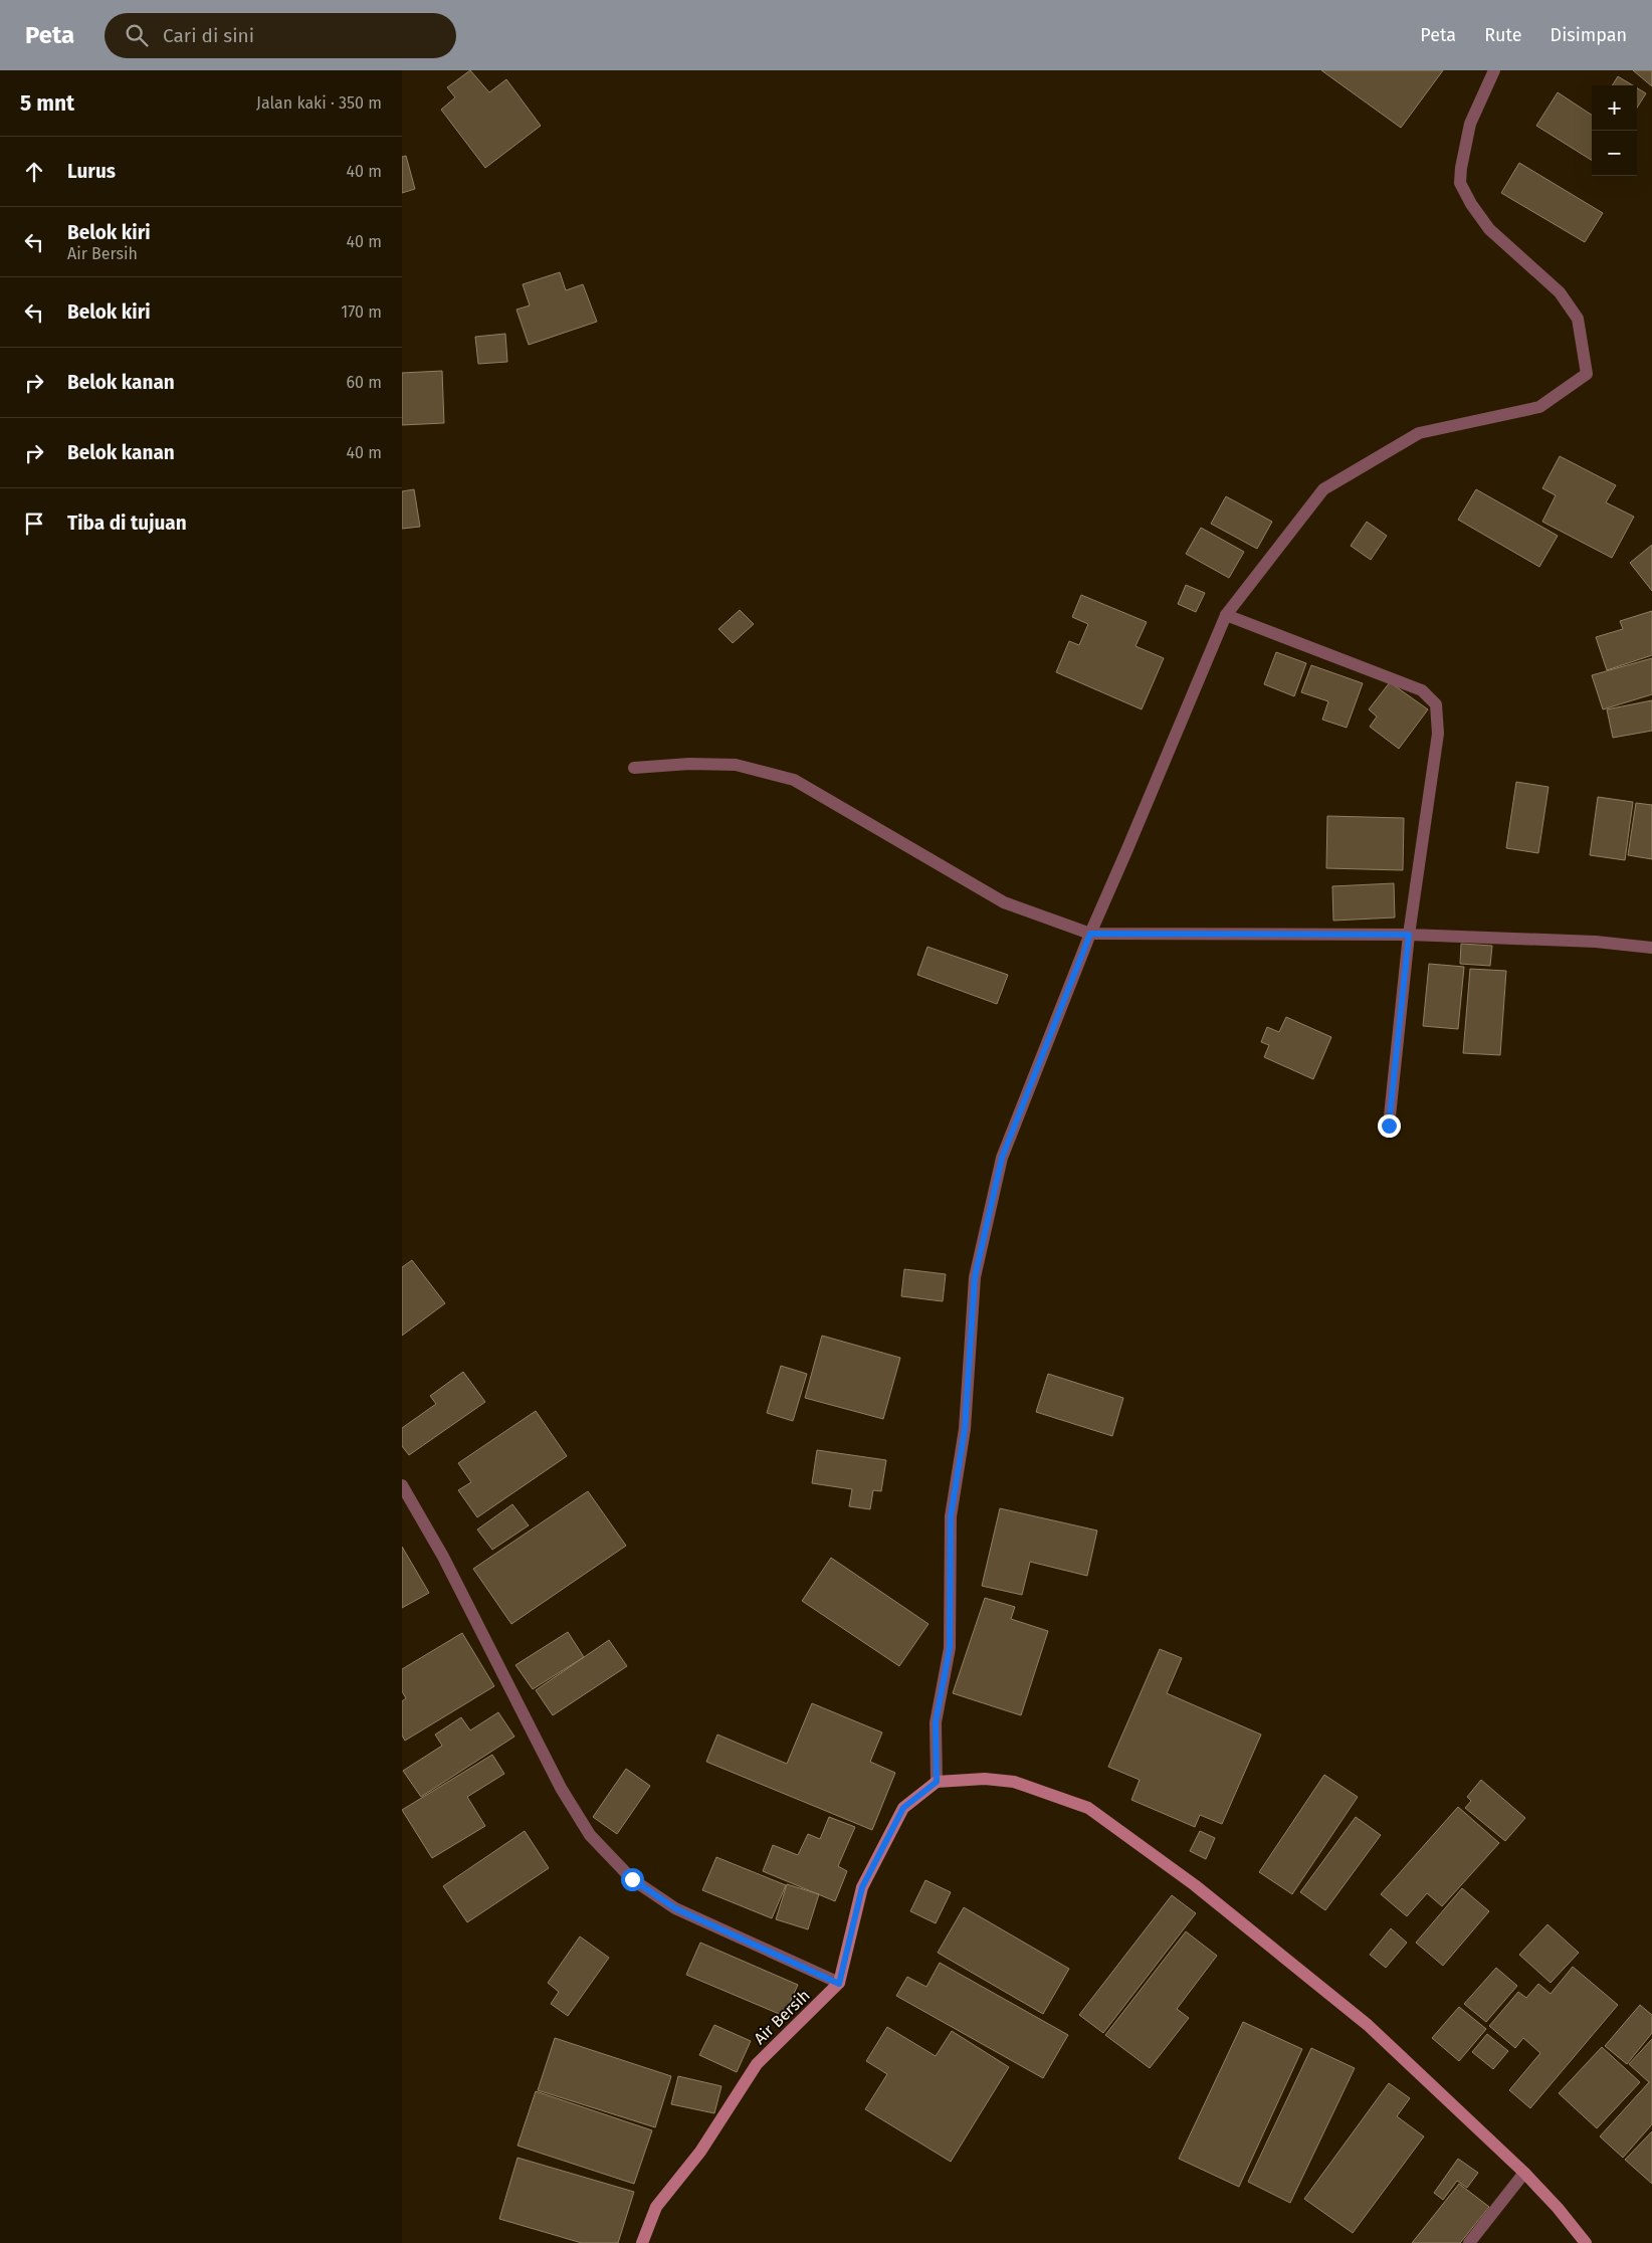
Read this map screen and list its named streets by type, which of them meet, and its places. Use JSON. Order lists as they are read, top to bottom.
{
  "streets": {
    "street": ["Air Bersih"]
  },
  "page": {
    "header": "Peta",
    "search": "Cari di sini",
    "nav": ["Peta", "Rute", "Disimpan"],
    "heading": ["5 mnt", "Jalan kaki · 350 m"],
    "map_buttons": ["+", "−"],
    "list": [
      ["Lurus", "40 m"],
      ["Belok kiri", "Air Bersih", "40 m"],
      ["Belok kiri", "170 m"],
      ["Belok kanan", "60 m"],
      ["Belok kanan", "40 m"],
      "Tiba di tujuan"
    ]
  }
}
